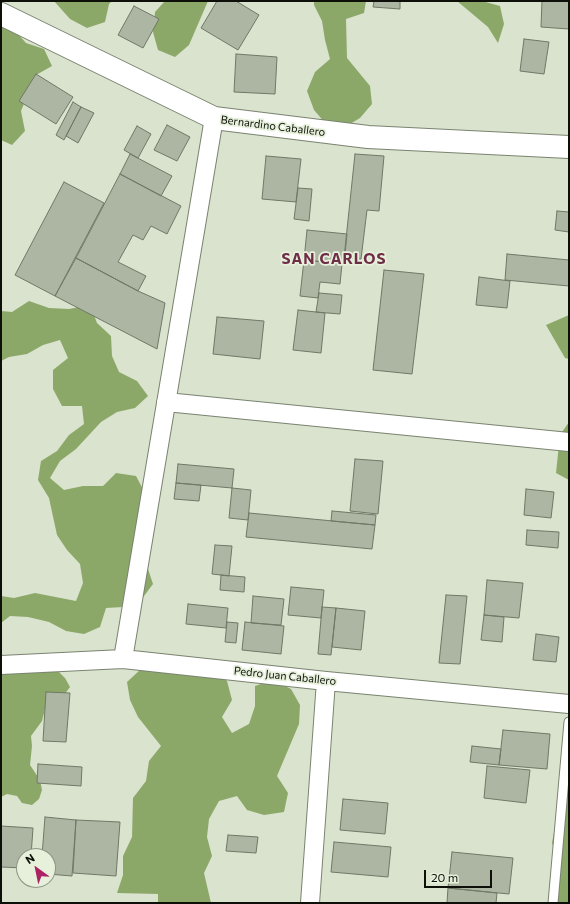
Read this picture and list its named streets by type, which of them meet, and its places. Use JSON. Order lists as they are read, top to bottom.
{
  "streets": {
    "street": ["Bernardino Caballero", "Pedro Juan Caballero"]
  },
  "districts": ["SAN CARLOS"],
  "scale_bar": "20 m",
  "north": "top left"
}
